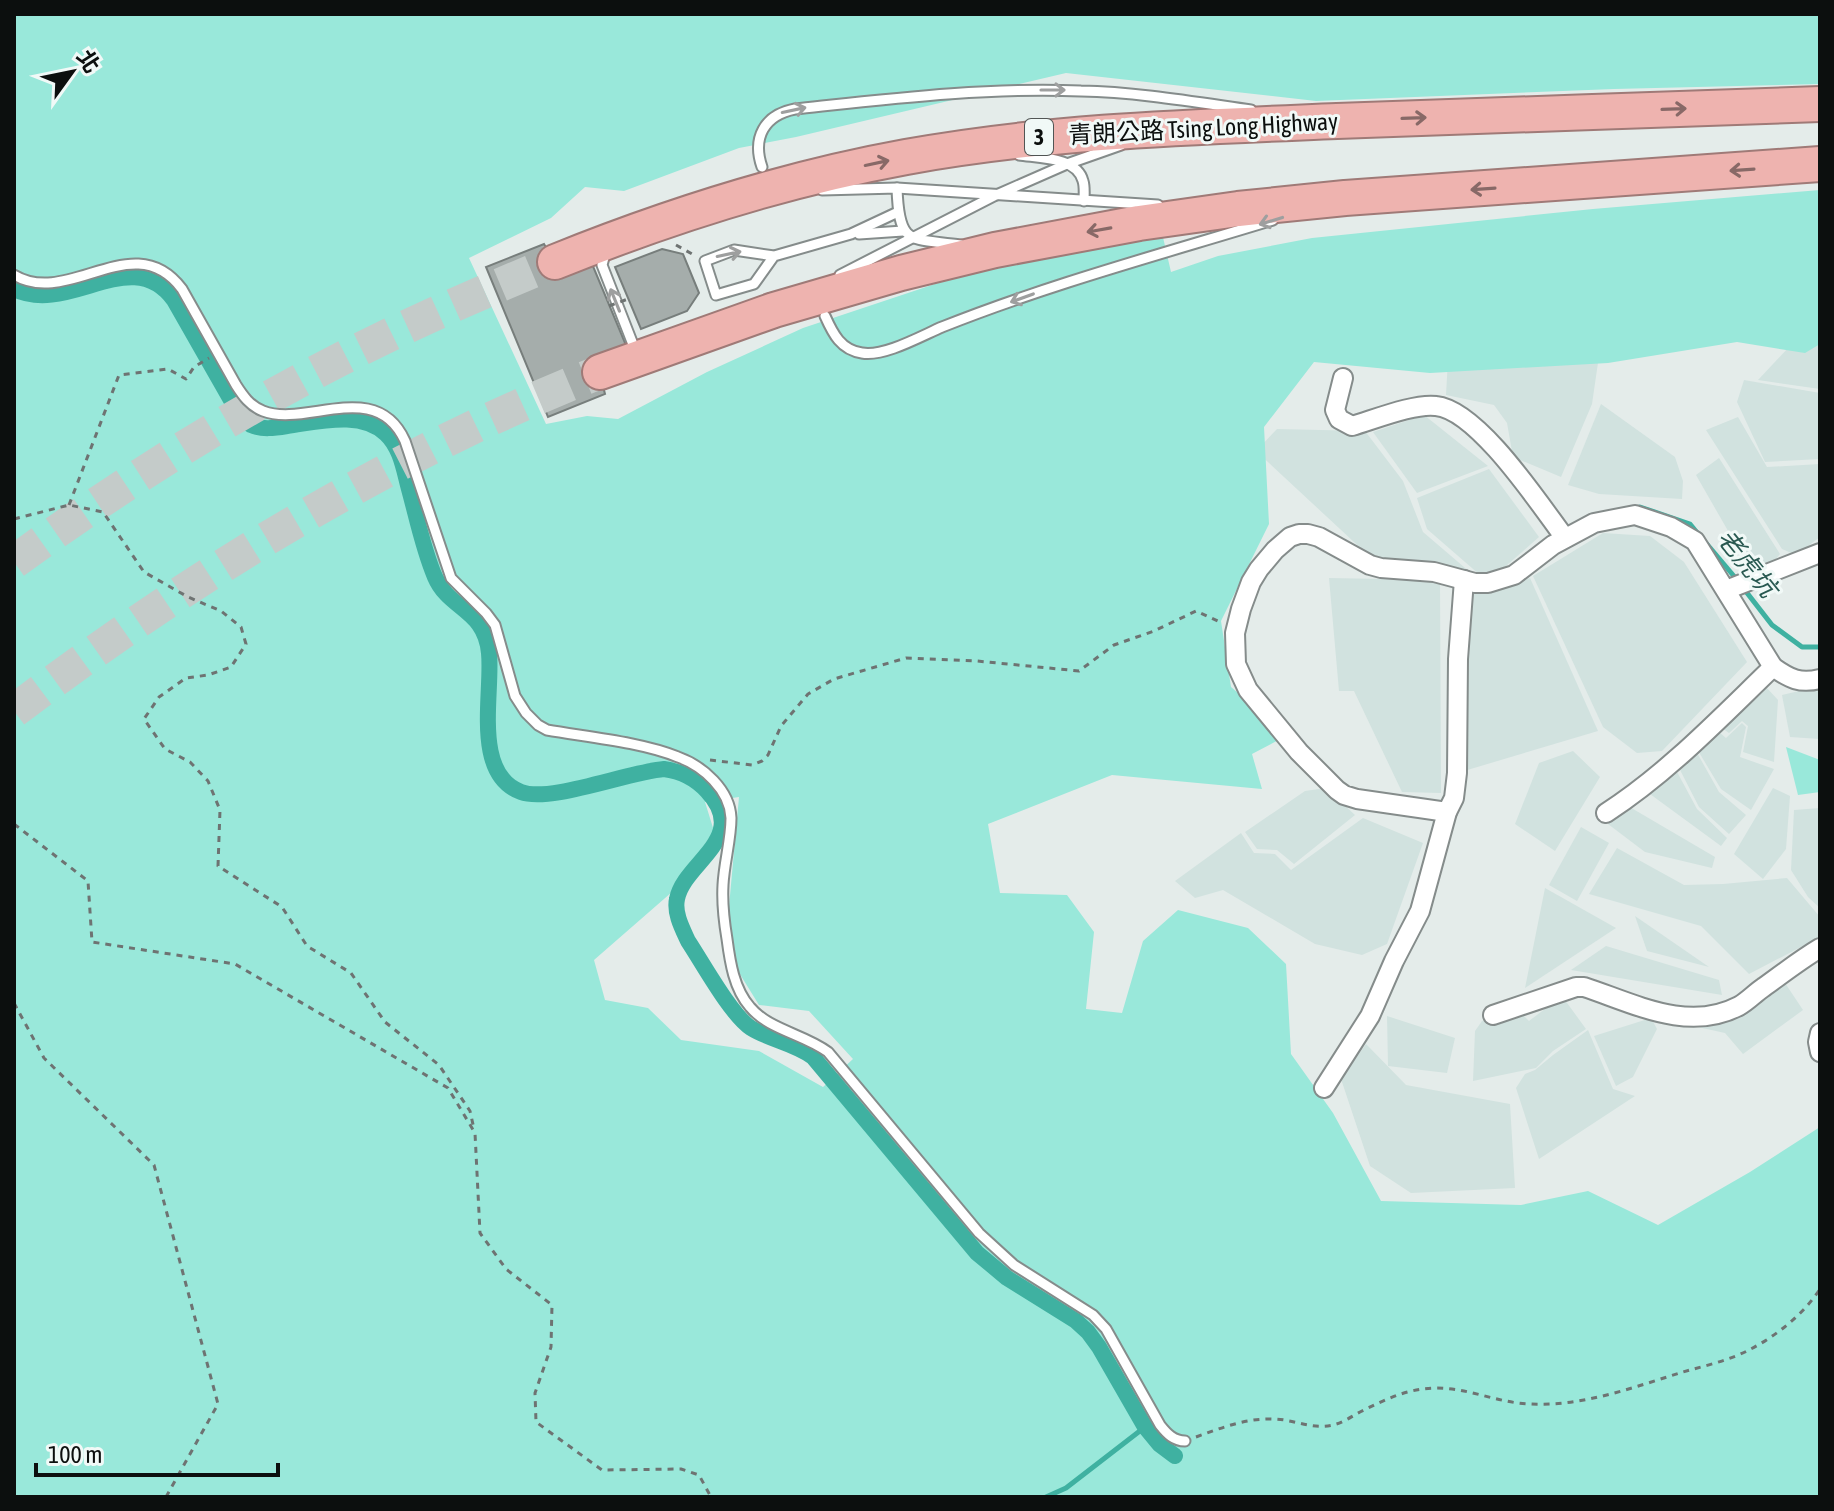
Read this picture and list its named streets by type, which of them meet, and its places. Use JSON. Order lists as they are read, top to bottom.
{
  "streets": {
    "highway": ["青朗公路 Tsing Long Highway", "3"]
  },
  "water": ["老虎坑"],
  "scale_bar": "100 m",
  "north": "top right"
}
